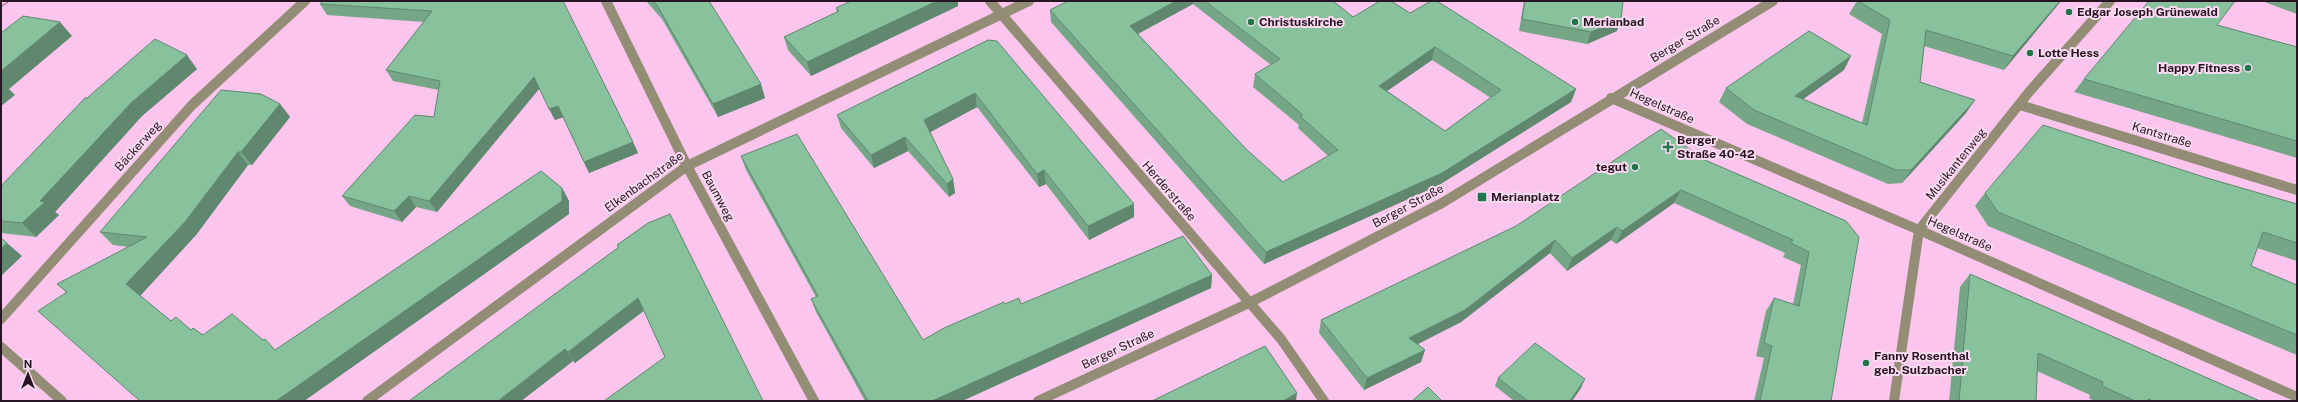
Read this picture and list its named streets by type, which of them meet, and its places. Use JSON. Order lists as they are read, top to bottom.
{
  "streets": {
    "street": [
      "Berger Straße",
      "Hegelstraße",
      "Kantstraße",
      "Bäckerweg",
      "Musikantenweg",
      "Elkenbachstraße",
      "Herderstraße",
      "Baumweg"
    ]
  },
  "crossings": [
    ["Berger Straße", "Hegelstraße"],
    ["Berger Straße", "Herderstraße"],
    ["Hegelstraße", "Musikantenweg"],
    ["Kantstraße", "Musikantenweg"],
    ["Elkenbachstraße", "Herderstraße"],
    ["Elkenbachstraße", "Baumweg"]
  ],
  "places": {
    "other": [
      "Edgar Joseph Grünewald",
      "Christuskirche",
      "Merianbad",
      "Lotte Hess",
      "Happy Fitness",
      "tegut",
      "Fanny Rosenthal geb. Sulzbacher"
    ],
    "health": ["Berger Straße 40-42"],
    "transit": ["Merianplatz"]
  },
  "north": "top"
}
